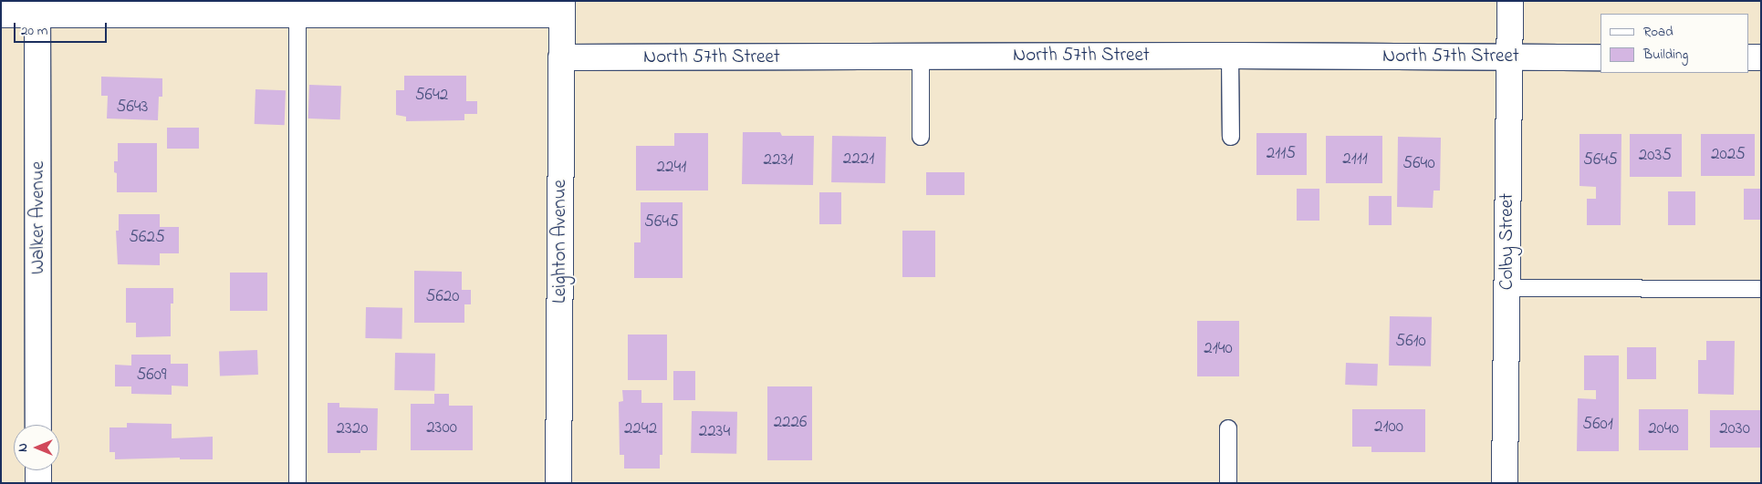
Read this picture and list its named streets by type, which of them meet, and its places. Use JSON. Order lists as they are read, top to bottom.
{
  "streets": {
    "street": [
      "North 57th Street",
      "Walker Avenue",
      "Leighton Avenue",
      "Colby Street"
    ]
  },
  "crossings": [
    ["North 57th Street", "Leighton Avenue"],
    ["North 57th Street", "Colby Street"]
  ],
  "house_numbers": [
    "5642",
    "5643",
    "2115",
    "2025",
    "2035",
    "2221",
    "2111",
    "2231",
    "5645",
    "5640",
    "2241",
    "5645",
    "5625",
    "5620",
    "5610",
    "2140",
    "5609",
    "2226",
    "5601",
    "2100",
    "2300",
    "2320",
    "2242",
    "2040",
    "2030",
    "2234"
  ],
  "legend": ["Road", "Building"],
  "scale_bar": "20 m",
  "north": "left"
}
